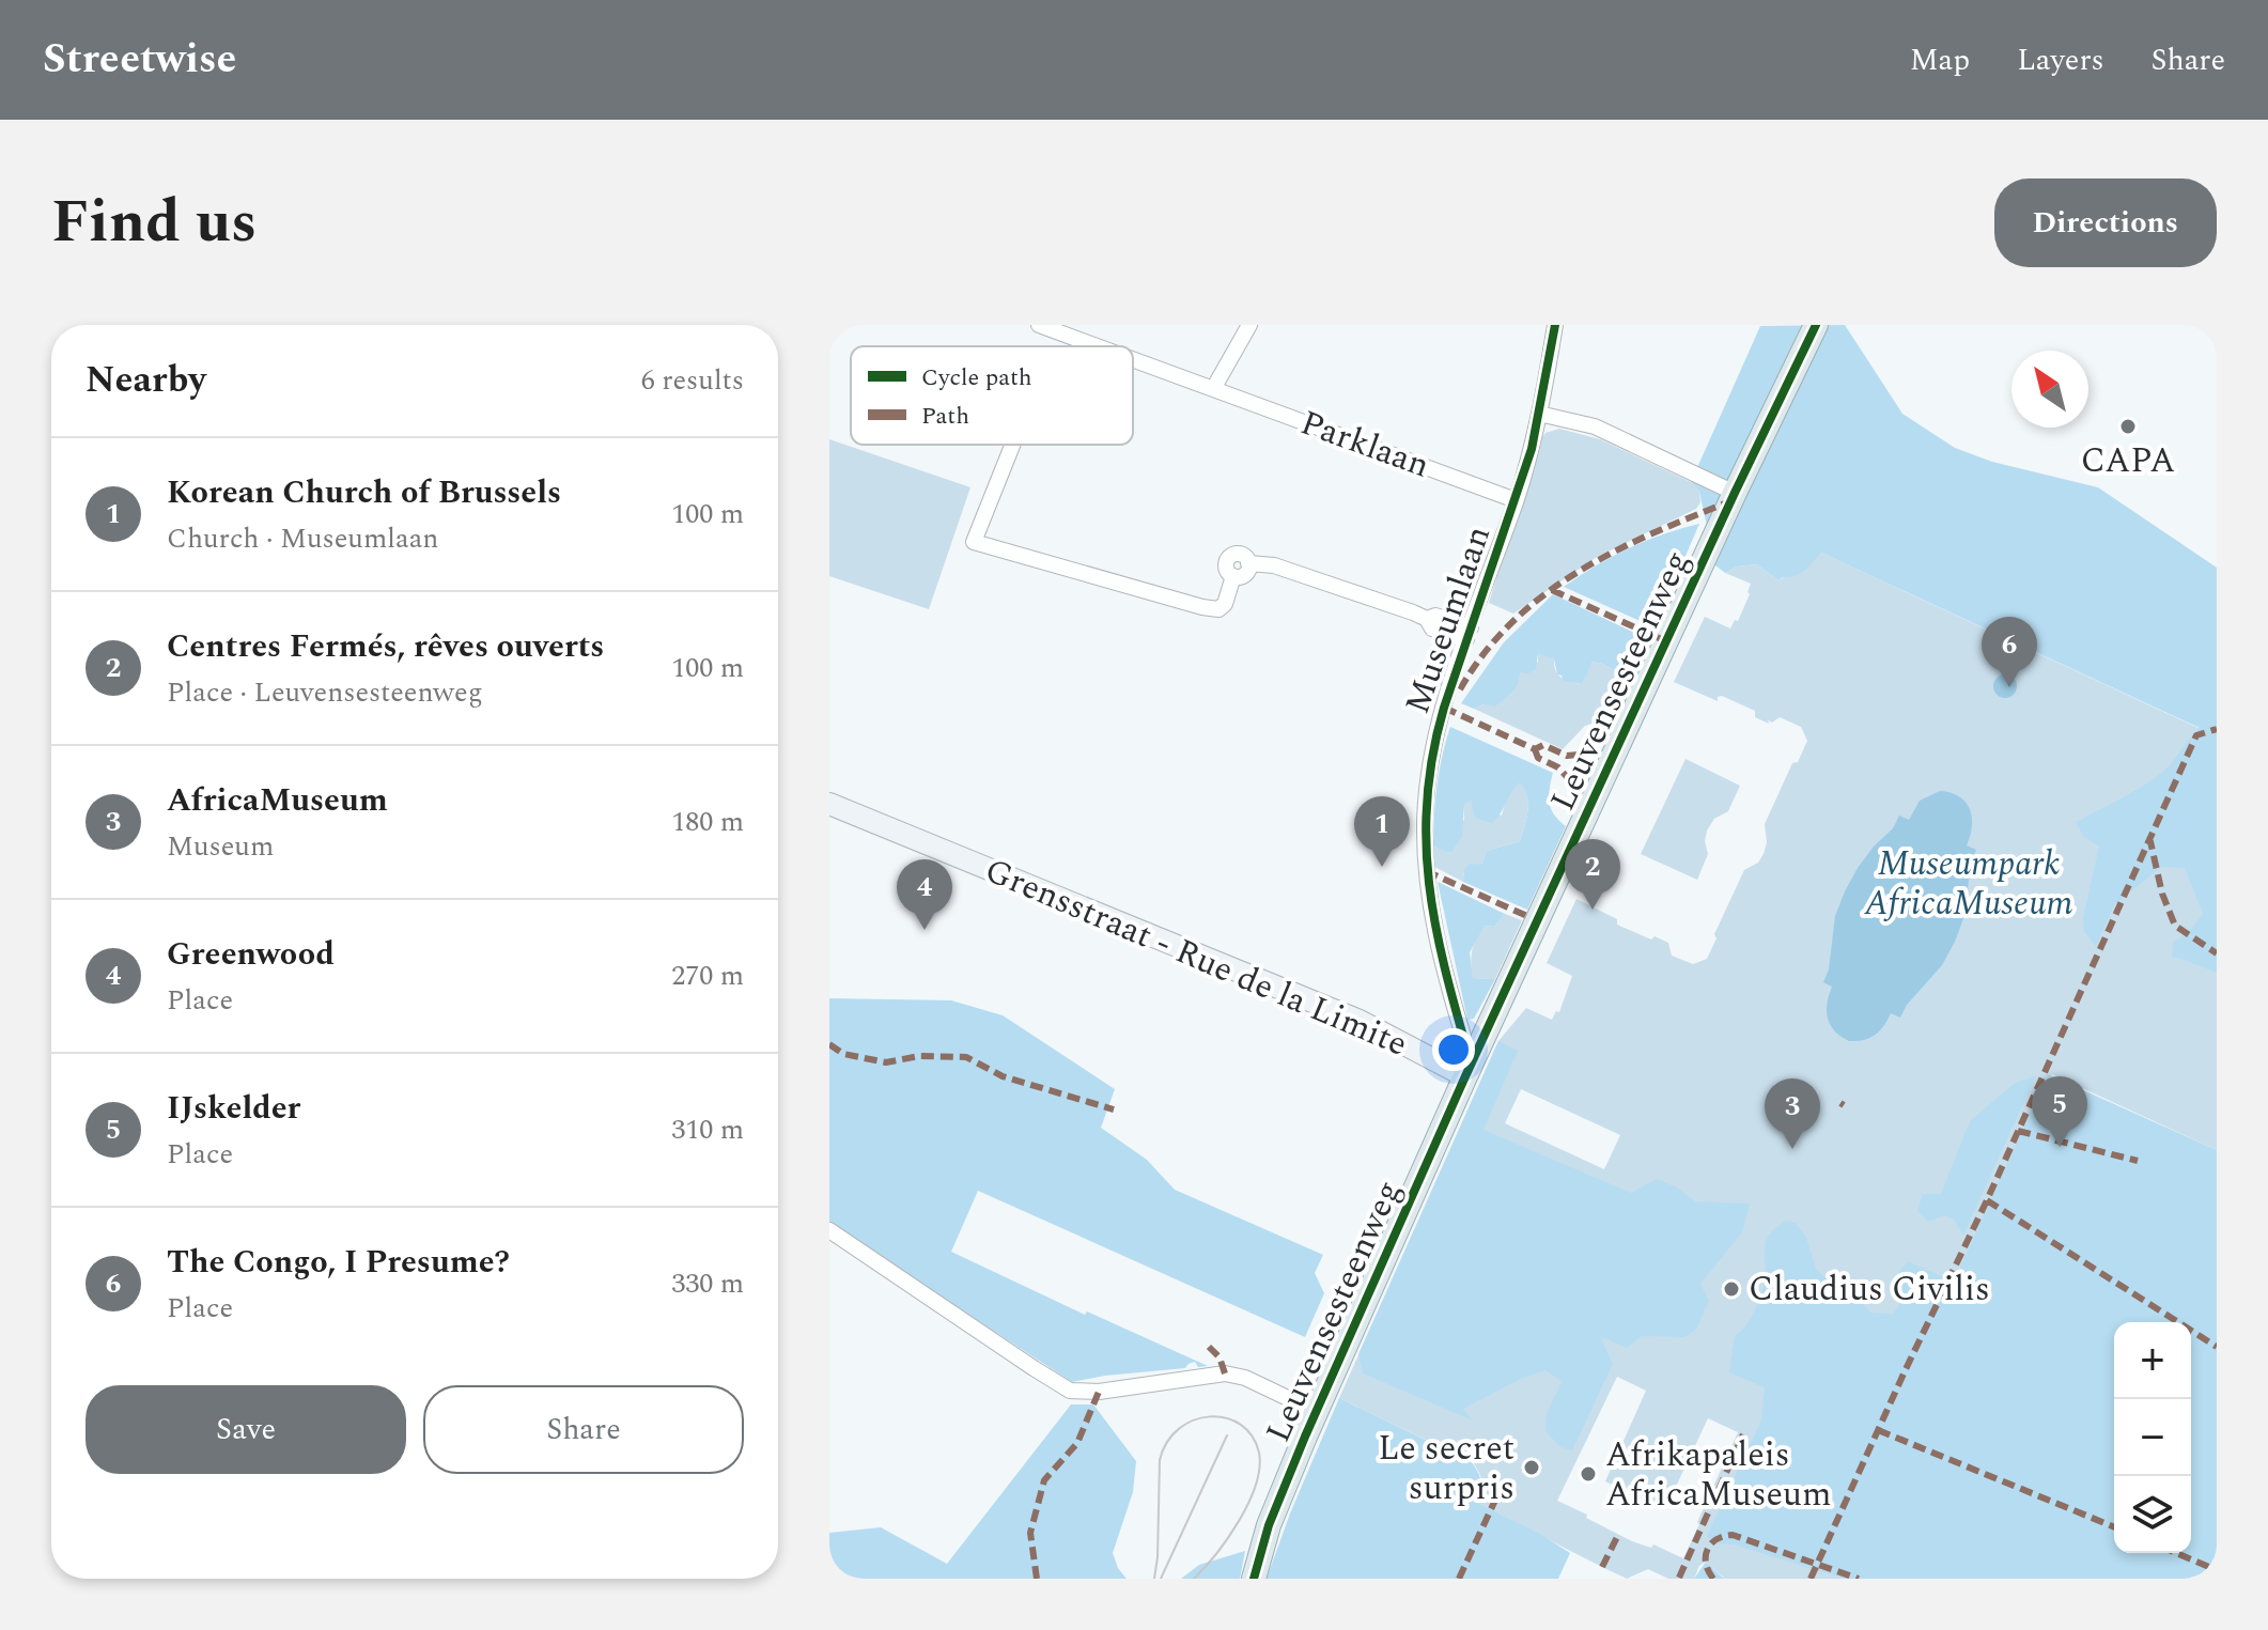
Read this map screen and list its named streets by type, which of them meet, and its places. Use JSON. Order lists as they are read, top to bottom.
{
  "streets": {
    "main road": ["Leuvensesteenweg"],
    "street": ["Parklaan", "Museumlaan", "Grensstraat - Rue de la Limite"]
  },
  "crossings": [
    ["Parklaan", "Museumlaan"],
    ["Leuvensesteenweg", "Grensstraat - Rue de la Limite"]
  ],
  "parks": ["Museumpark AfricaMuseum"],
  "places": [
    "CAPA",
    "Claudius Civilis",
    "Le secret surpris",
    "Afrikapaleis AfricaMuseum"
  ],
  "legend": ["Cycle path", "Path"],
  "north": "top left",
  "page": {
    "header": "Streetwise",
    "nav": ["Map", "Layers", "Share"],
    "title": "Find us",
    "buttons": [
      "Directions",
      ["Save", "Share"]
    ],
    "heading": ["Nearby", "6 results"],
    "list": [
      {
        "mark": "1",
        "name": "Korean Church of Brussels",
        "note": "Church · Museumlaan",
        "value": "100 m"
      },
      {
        "mark": "2",
        "name": "Centres Fermés, rêves ouverts",
        "note": "Place · Leuvensesteenweg",
        "value": "100 m"
      },
      {
        "mark": "3",
        "name": "AfricaMuseum",
        "note": "Museum",
        "value": "180 m"
      },
      {
        "mark": "4",
        "name": "Greenwood",
        "note": "Place",
        "value": "270 m"
      },
      {
        "mark": "5",
        "name": "IJskelder",
        "note": "Place",
        "value": "310 m"
      },
      {
        "mark": "6",
        "name": "The Congo, I Presume?",
        "note": "Place",
        "value": "330 m"
      }
    ],
    "pins": [
      "6",
      "1",
      "2",
      "4",
      "5",
      "3"
    ],
    "map_buttons": ["+", "−"]
  }
}
